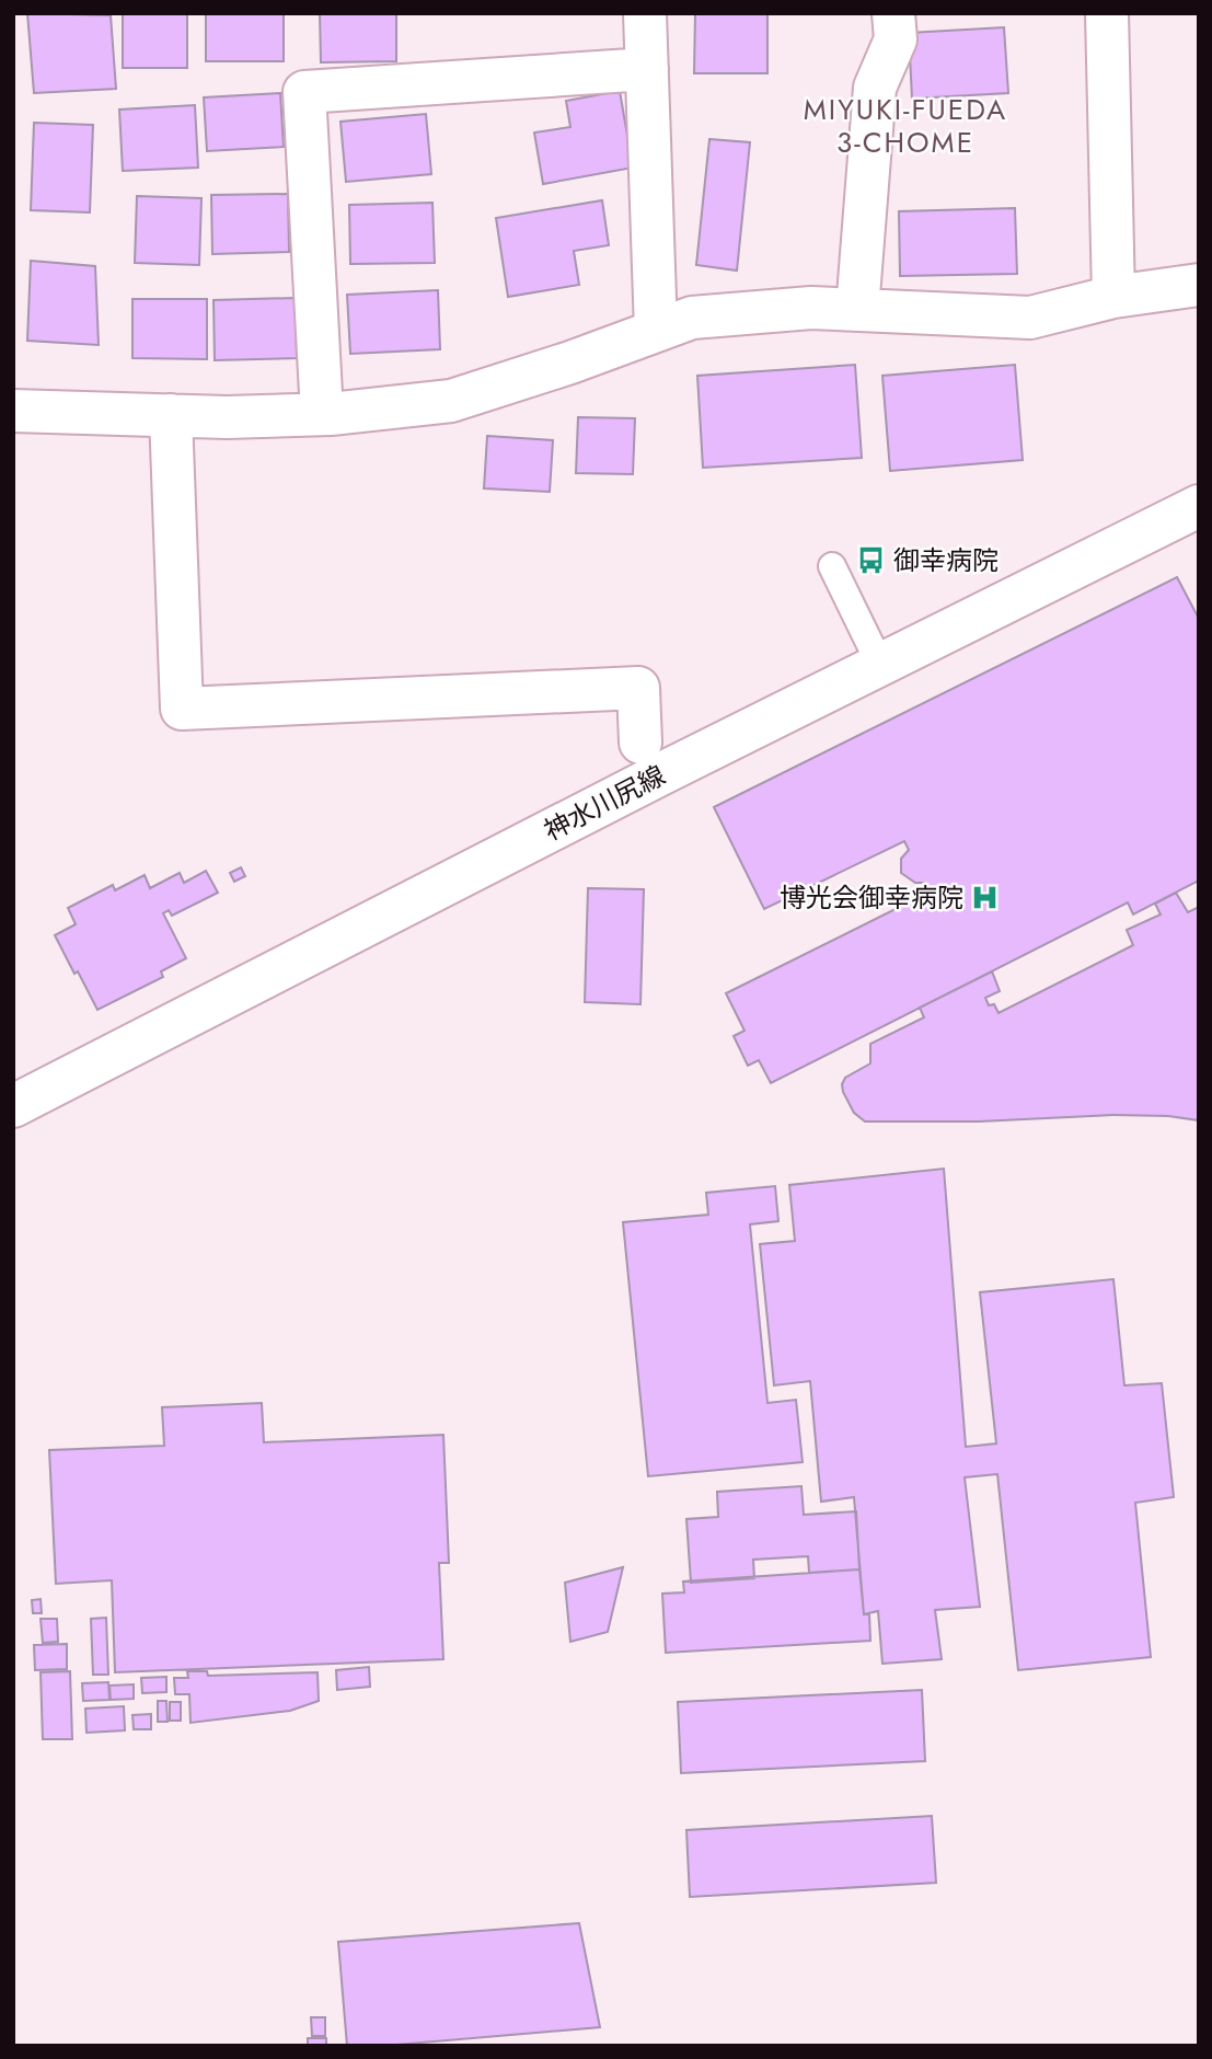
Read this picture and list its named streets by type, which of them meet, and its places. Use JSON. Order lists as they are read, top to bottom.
{
  "streets": {
    "street": ["神水川尻線"]
  },
  "districts": ["MIYUKI-FUEDA 3-CHOME"],
  "places": {
    "bus stop": ["御幸病院"],
    "hospital": ["博光会御幸病院"]
  }
}
